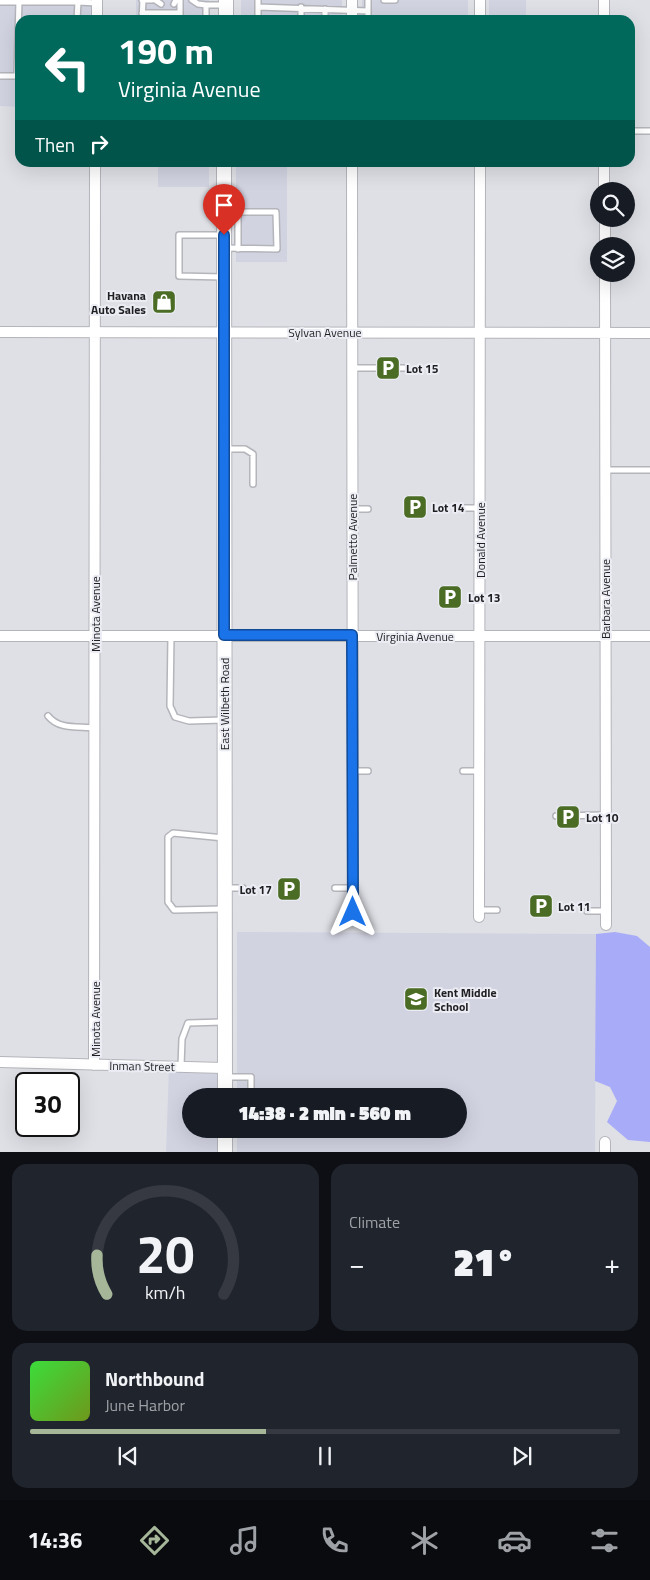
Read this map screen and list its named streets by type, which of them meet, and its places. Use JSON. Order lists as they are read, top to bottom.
{
  "streets": {
    "main road": ["East Wilbeth Road"],
    "street": [
      "Sylvan Avenue",
      "Palmetto Avenue",
      "Donald Avenue",
      "Barbara Avenue",
      "Minota Avenue",
      "Virginia Avenue",
      "Inman Street"
    ]
  },
  "crossings": [
    ["Sylvan Avenue", "Palmetto Avenue"],
    ["Sylvan Avenue", "Donald Avenue"],
    ["Sylvan Avenue", "Barbara Avenue"],
    ["Sylvan Avenue", "Minota Avenue"],
    ["Sylvan Avenue", "East Wilbeth Road"],
    ["Palmetto Avenue", "Virginia Avenue"],
    ["Donald Avenue", "Virginia Avenue"],
    ["Barbara Avenue", "Virginia Avenue"],
    ["Minota Avenue", "Virginia Avenue"],
    ["Minota Avenue", "Inman Street"],
    ["Virginia Avenue", "East Wilbeth Road"],
    ["East Wilbeth Road", "Inman Street"]
  ],
  "places": {
    "shop": ["Havana Auto Sales"],
    "parking": [
      "Lot 15",
      "Lot 14",
      "Lot 13",
      "Lot 10",
      "Lot 17",
      "Lot 11"
    ],
    "school or university": ["Kent Middle School"]
  },
  "page": {
    "turn": ["190 m", "Virginia Avenue"],
    "then": "Then",
    "limit": "30",
    "trip": "14:38 · 2 min · 560 m",
    "tile": "Climate",
    "heat": ["−", "21°", "+"],
    "song": ["Northbound", "June Harbor"],
    "tabs": "14:36",
    "gauge": ["20", "km/h"]
  }
}
